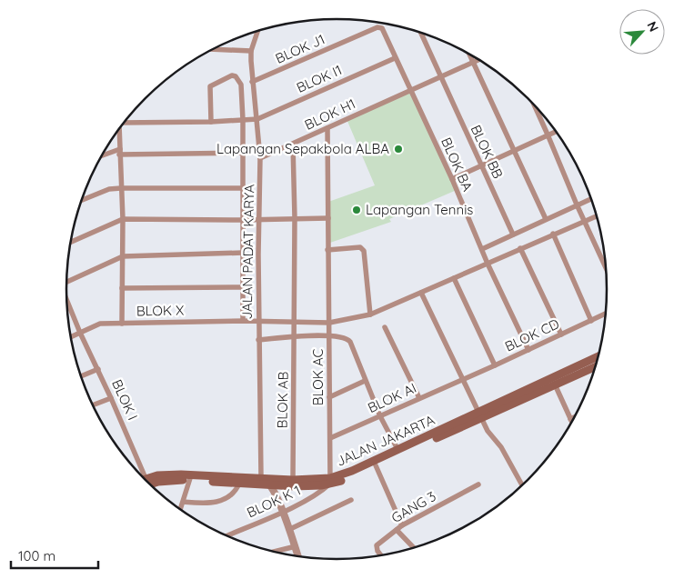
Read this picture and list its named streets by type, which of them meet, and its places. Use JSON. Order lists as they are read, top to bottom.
{
  "streets": {
    "main road": ["JALAN JAKARTA"],
    "street": [
      "BLOK J1",
      "BLOK I1",
      "BLOK H1",
      "BLOK BB",
      "BLOK BA",
      "JALAN PADAT KARYA",
      "BLOK X",
      "BLOK CD",
      "BLOK AC",
      "BLOK AI",
      "BLOK I",
      "BLOK AB",
      "BLOK K 1",
      "GANG 3"
    ]
  },
  "crossings": [
    ["BLOK J1", "BLOK BA"],
    ["BLOK J1", "JALAN PADAT KARYA"],
    ["BLOK I1", "BLOK BA"],
    ["BLOK I1", "JALAN PADAT KARYA"],
    ["BLOK H1", "BLOK BB"],
    ["BLOK H1", "BLOK BA"],
    ["BLOK H1", "JALAN PADAT KARYA"],
    ["BLOK H1", "BLOK AB"],
    ["BLOK BA", "BLOK X"],
    ["BLOK BA", "BLOK CD"],
    ["JALAN PADAT KARYA", "BLOK X"],
    ["JALAN PADAT KARYA", "JALAN JAKARTA"],
    ["BLOK X", "BLOK I"],
    ["BLOK X", "BLOK AB"],
    ["BLOK CD", "BLOK AI"],
    ["BLOK AC", "BLOK AI"],
    ["BLOK AC", "JALAN JAKARTA"],
    ["BLOK AC", "BLOK K 1"],
    ["BLOK I", "JALAN JAKARTA"],
    ["BLOK AB", "JALAN JAKARTA"],
    ["JALAN JAKARTA", "BLOK K 1"]
  ],
  "places": ["Lapangan Sepakbola ALBA", "Lapangan Tennis"],
  "scale_bar": "100 m",
  "north": "top right"
}
